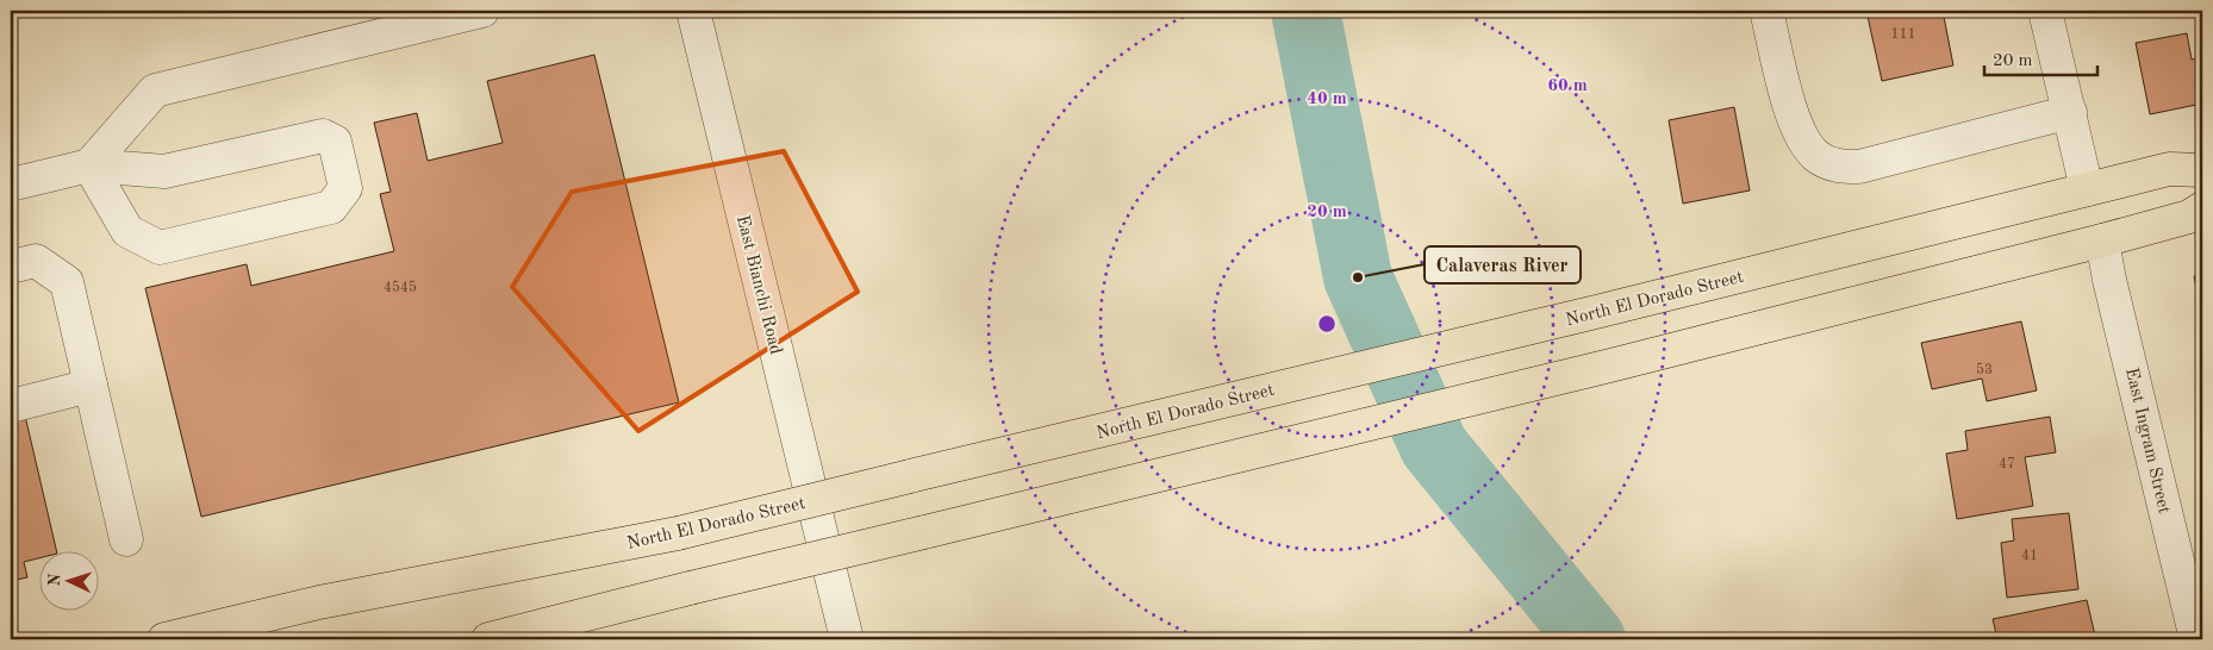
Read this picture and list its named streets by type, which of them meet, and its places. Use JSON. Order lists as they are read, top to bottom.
{
  "streets": {
    "main road": ["North El Dorado Street"],
    "street": ["East Bianchi Road", "East Ingram Street"]
  },
  "places": ["Calaveras River"],
  "house_numbers": [
    "111",
    "4545",
    "53",
    "47",
    "41"
  ],
  "scale_bar": "20 m",
  "north": "left",
  "rings": ["60 m", "40 m", "20 m"]
}
